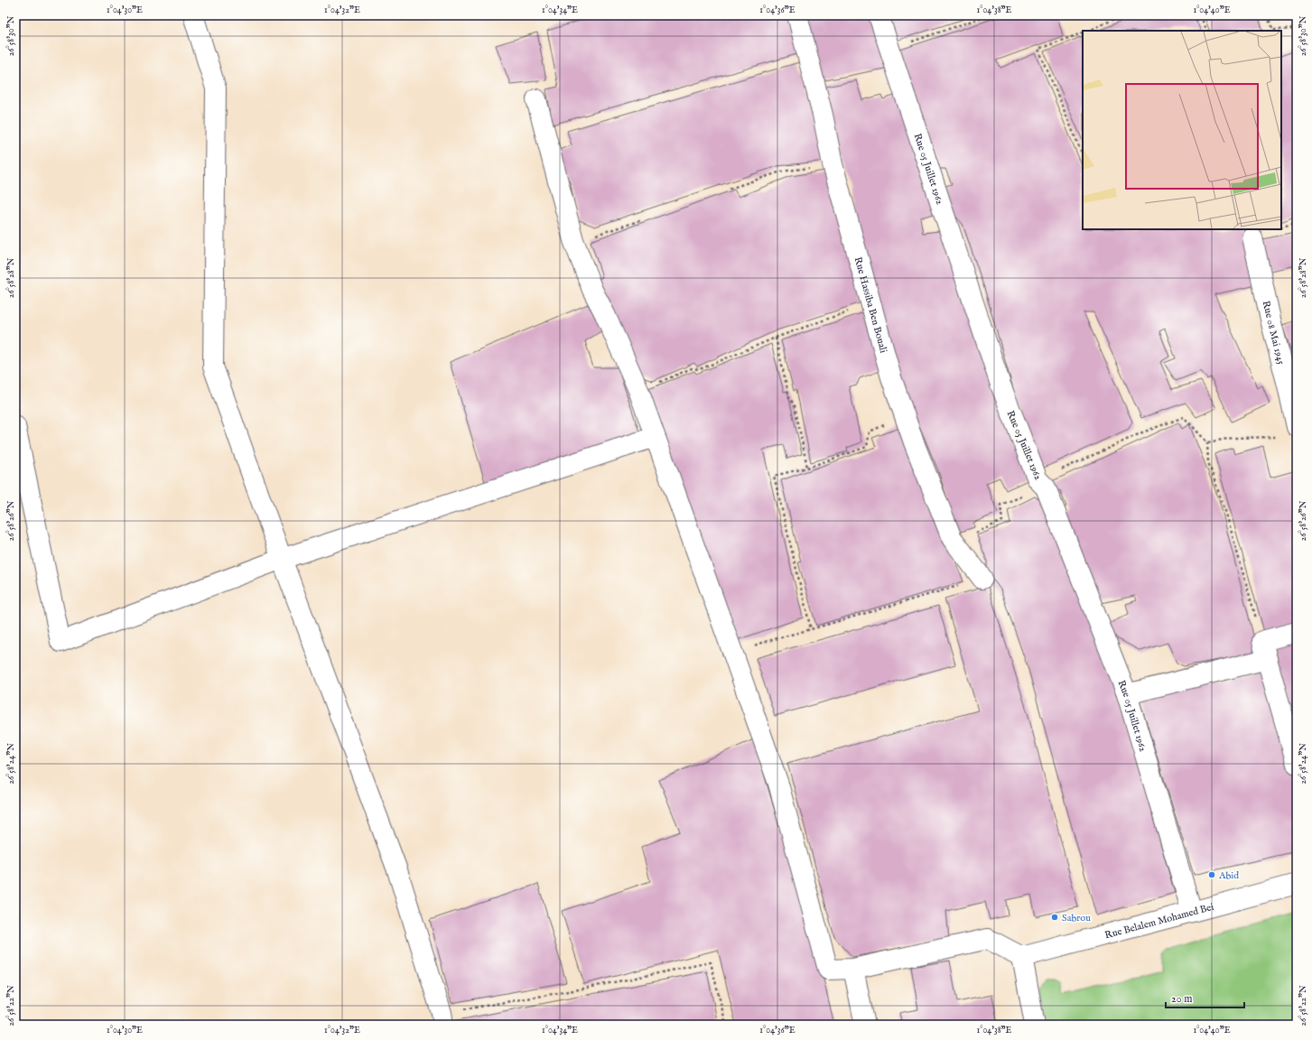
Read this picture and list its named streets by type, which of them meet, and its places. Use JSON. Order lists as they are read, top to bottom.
{
  "streets": {
    "street": [
      "Rue 05 Juillet 1962",
      "Rue Hassiba Ben Bouali",
      "Rue 08 Mai 1945",
      "Rue Belalem Mohamed Bei"
    ]
  },
  "crossings": [
    ["Rue 05 Juillet 1962", "Rue Belalem Mohamed Bei"]
  ],
  "places": ["Abid", "Sabrou"],
  "scale_bar": "20 m",
  "coordinates": [
    "1°04'30\"E",
    "1°04'32\"E",
    "1°04'34\"E",
    "1°04'36\"E",
    "1°04'38\"E",
    "1°04'40\"E",
    "26°58'30\"N",
    "26°58'28\"N",
    "26°58'26\"N",
    "26°58'24\"N",
    "26°58'22\"N"
  ]
}
